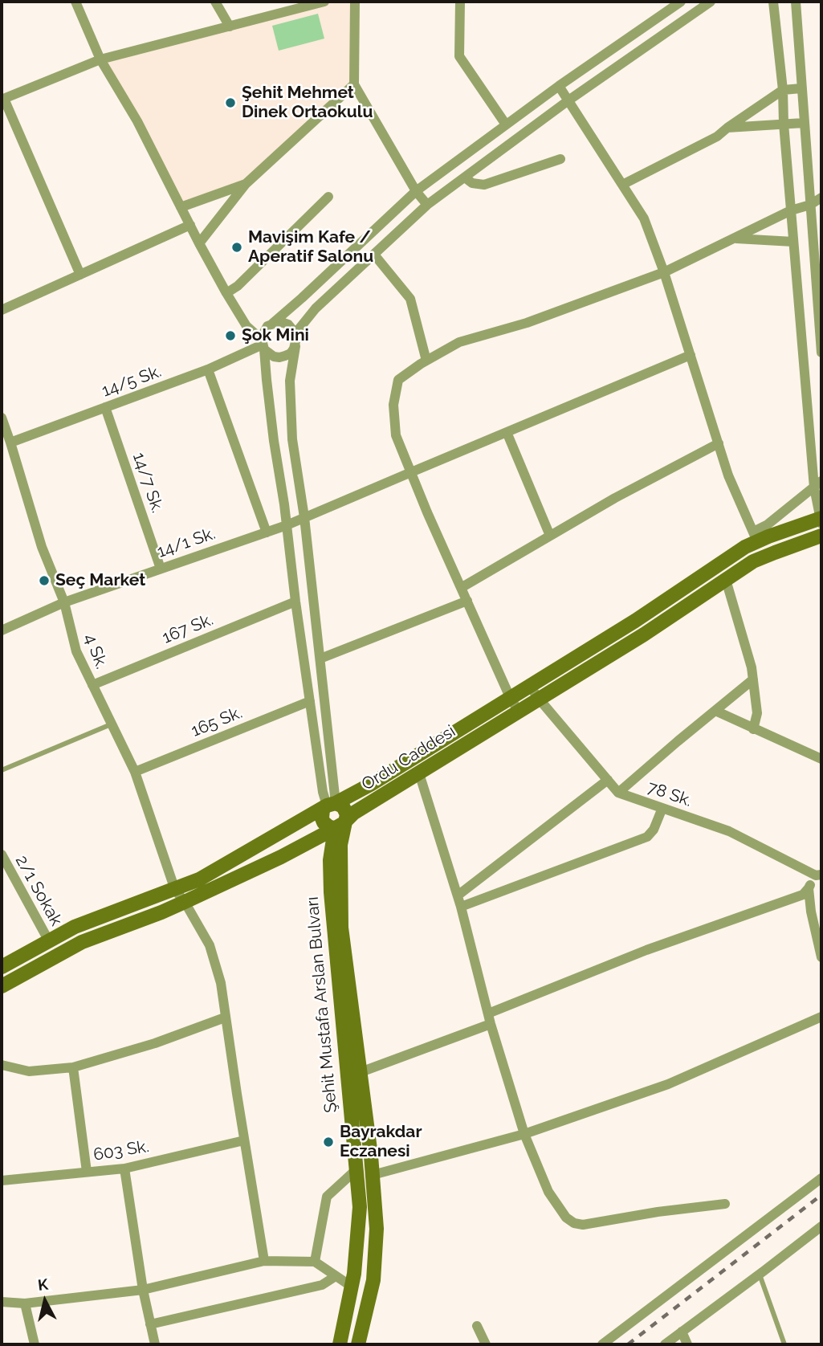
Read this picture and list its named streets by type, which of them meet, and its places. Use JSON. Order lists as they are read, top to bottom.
{
  "streets": {
    "main road": ["Ordu Caddesi", "Şehit Mustafa Arslan Bulvarı"],
    "street": [
      "14/5 Sk.",
      "14/7 Sk.",
      "14/1 Sk.",
      "167 Sk.",
      "4 Sk.",
      "165 Sk.",
      "78 Sk.",
      "2/1 Sokak",
      "603 Sk."
    ]
  },
  "crossings": [
    ["14/5 Sk.", "14/7 Sk."],
    ["14/5 Sk.", "4 Sk."],
    ["14/7 Sk.", "14/1 Sk."],
    ["14/1 Sk.", "4 Sk."],
    ["167 Sk.", "4 Sk."],
    ["4 Sk.", "165 Sk."],
    ["4 Sk.", "Ordu Caddesi"],
    ["4 Sk.", "603 Sk."],
    ["Ordu Caddesi", "2/1 Sokak"],
    ["Ordu Caddesi", "Şehit Mustafa Arslan Bulvarı"]
  ],
  "places": [
    "Şehit Mehmet Dinek Ortaokulu",
    "Mavişim Kafe / Aperatif Salonu",
    "Şok Mini",
    "Seç Market",
    "Bayrakdar Eczanesi"
  ],
  "north": "top"
}
